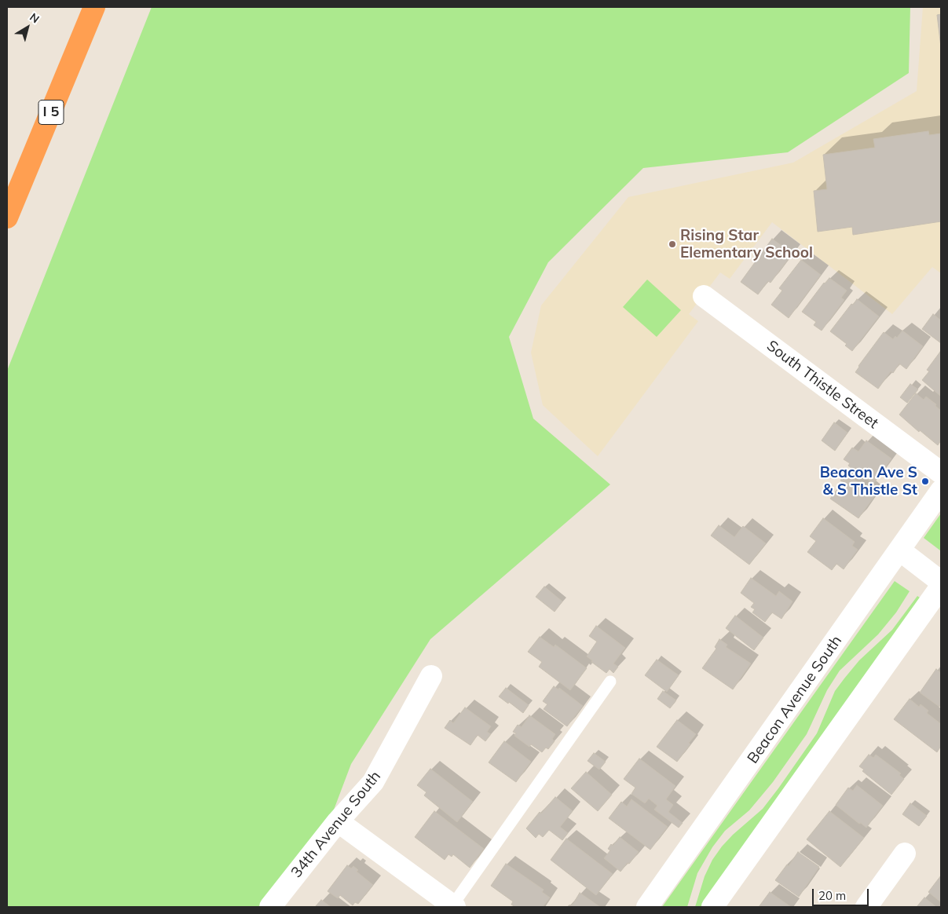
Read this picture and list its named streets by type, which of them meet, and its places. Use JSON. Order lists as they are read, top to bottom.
{
  "streets": {
    "highway": ["I 5"],
    "main road": ["South Thistle Street", "Beacon Avenue South", "34th Avenue South"]
  },
  "places": ["Rising Star Elementary School", "Beacon Ave S & S Thistle St"],
  "scale_bar": "20 m",
  "north": "top right"
}
